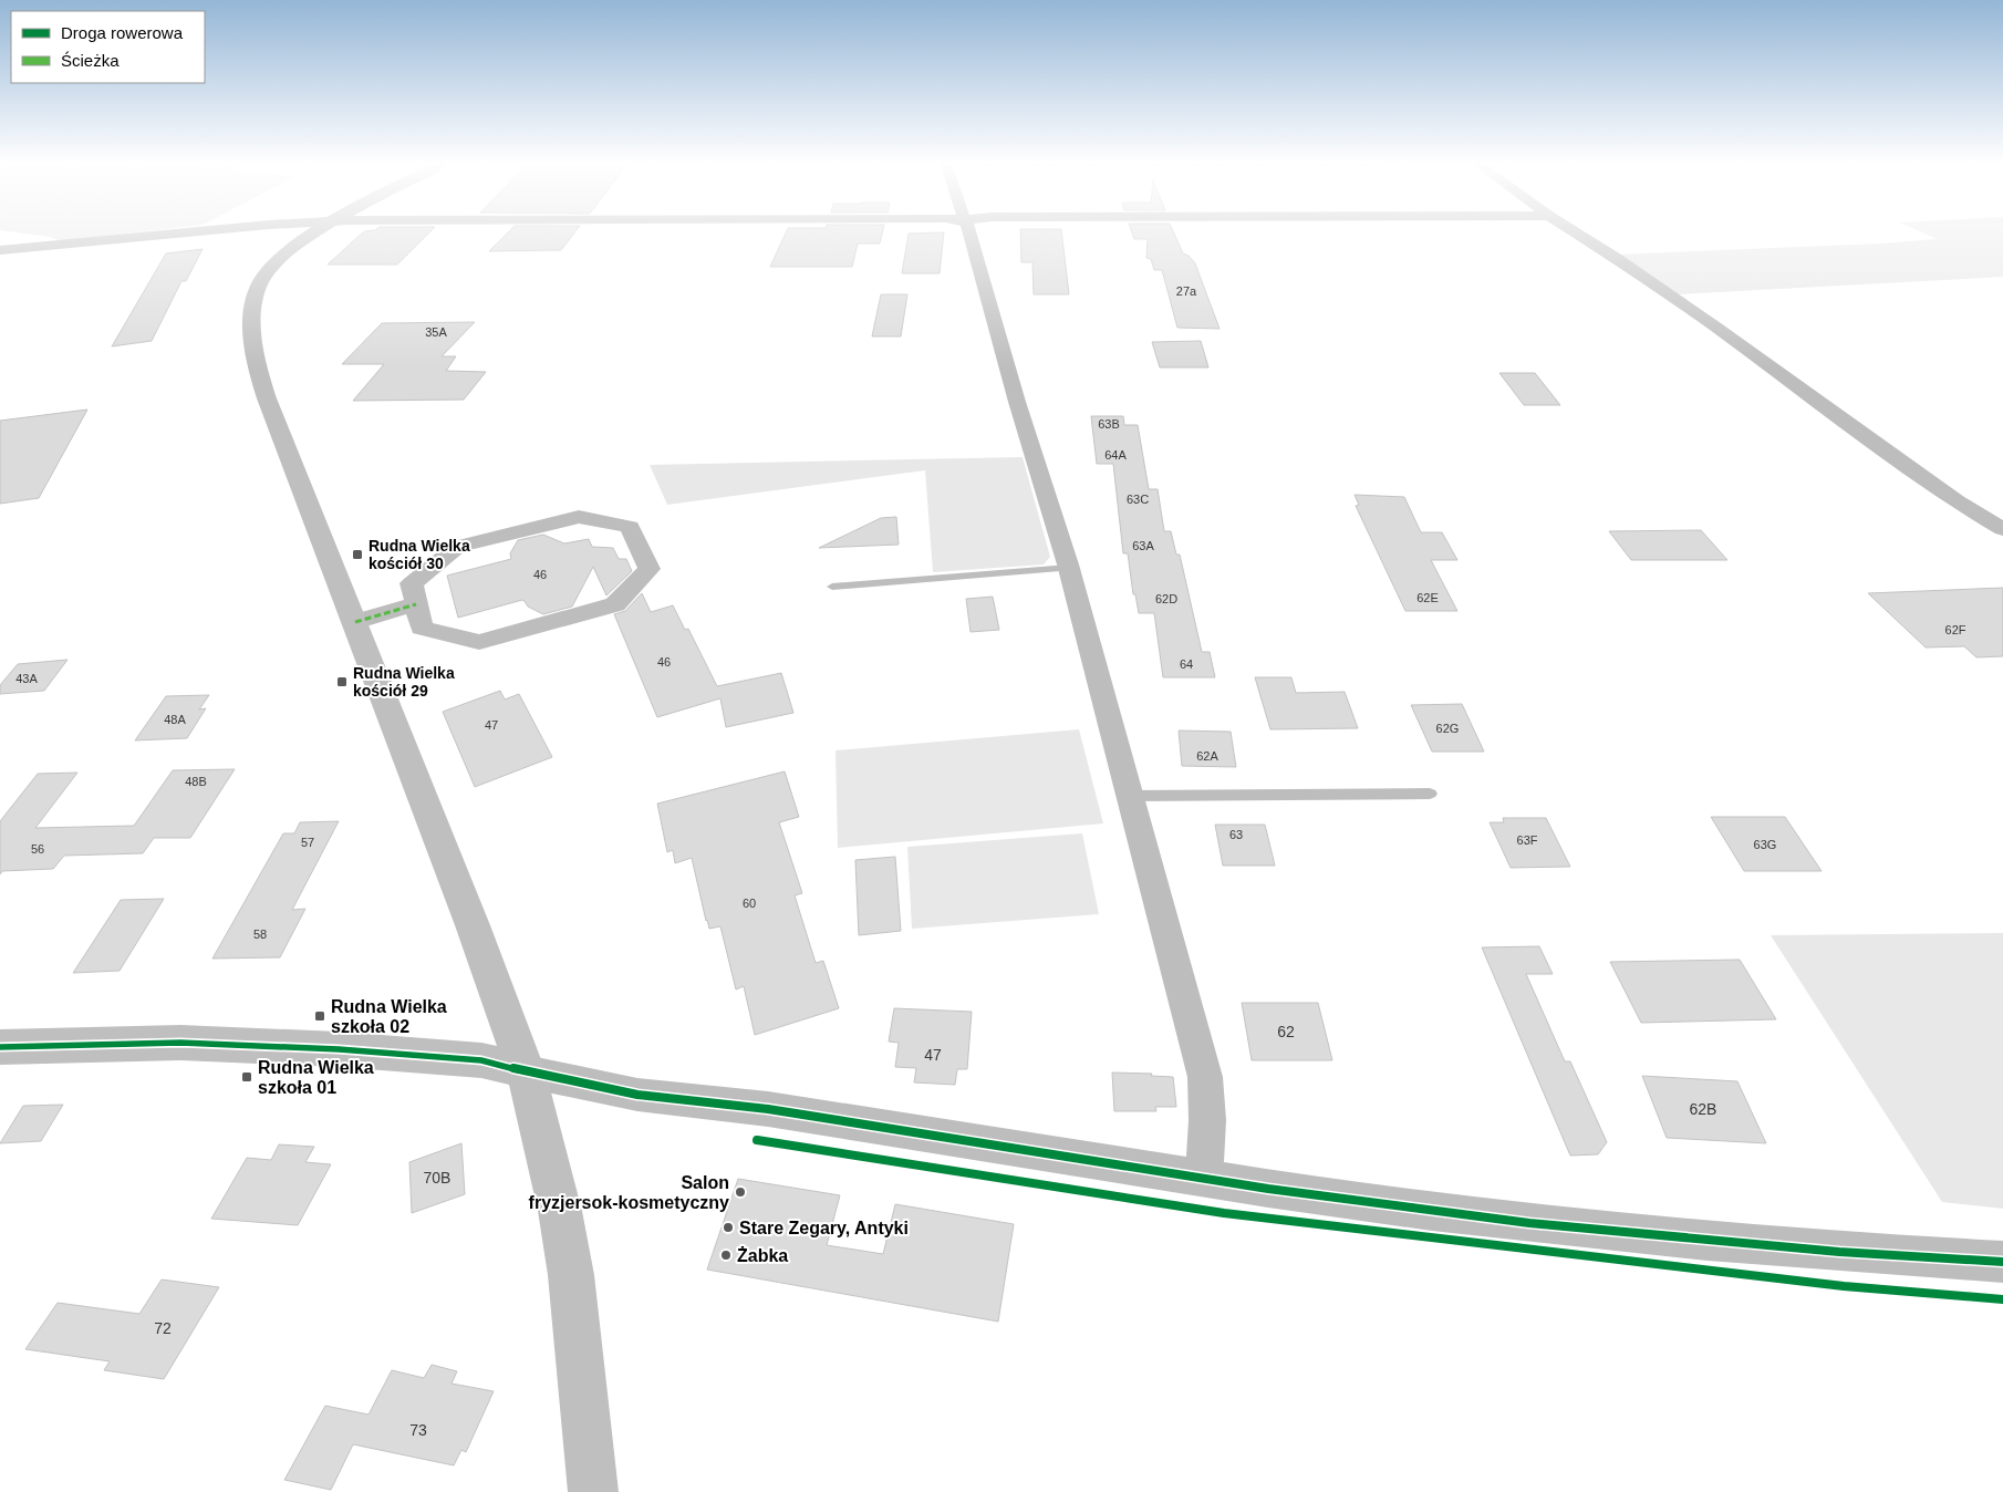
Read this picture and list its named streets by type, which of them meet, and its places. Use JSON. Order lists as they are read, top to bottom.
{
  "places": {
    "transit": [
      "Rudna Wielka kościół 30",
      "Rudna Wielka kościół 29",
      "Rudna Wielka szkoła 02",
      "Rudna Wielka szkoła 01"
    ],
    "other": ["Salon fryzjersok-kosmetyczny", "Stare Zegary, Antyki", "Żabka"]
  },
  "house_numbers": [
    "27a",
    "35A",
    "63B",
    "64A",
    "63C",
    "63A",
    "46",
    "62E",
    "62D",
    "62F",
    "46",
    "64",
    "43A",
    "48A",
    "47",
    "62G",
    "62A",
    "48B",
    "63",
    "63F",
    "57",
    "63G",
    "56",
    "60",
    "58",
    "62",
    "47",
    "62B",
    "70B",
    "72",
    "73"
  ],
  "legend": ["Droga rowerowa", "Ścieżka"]
}
